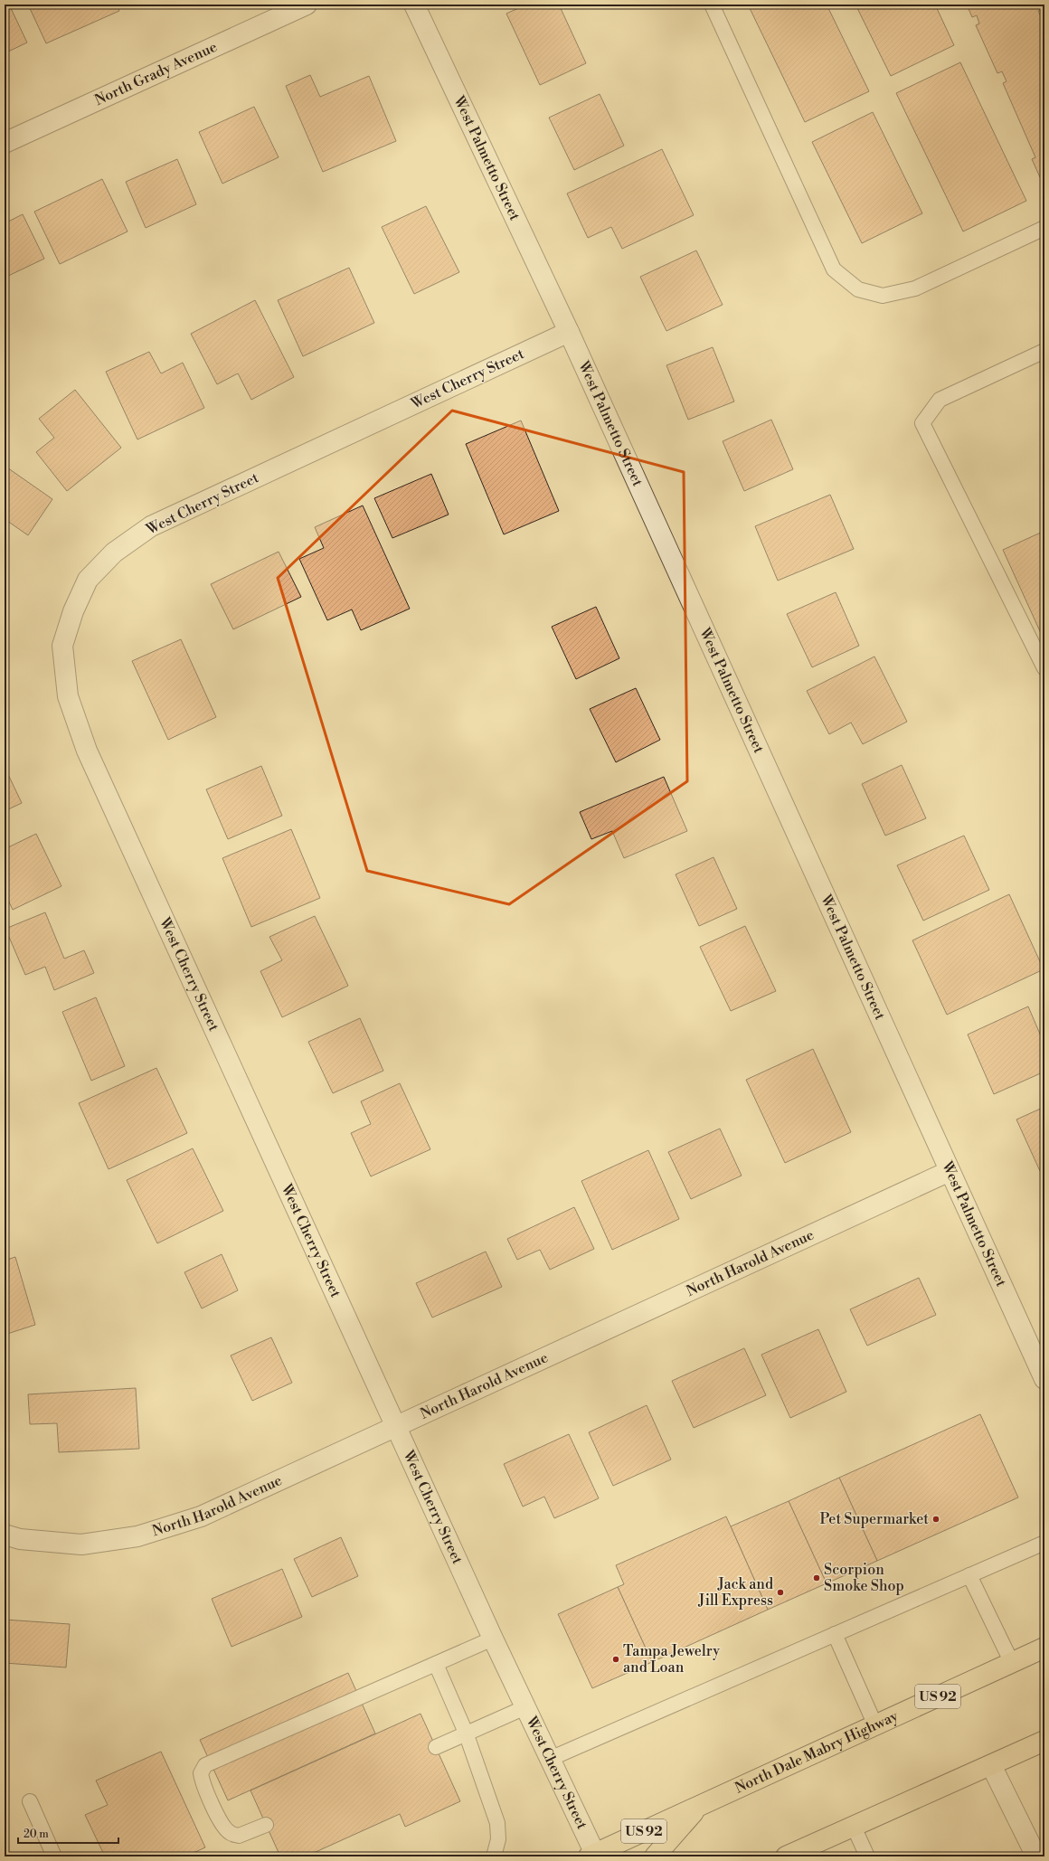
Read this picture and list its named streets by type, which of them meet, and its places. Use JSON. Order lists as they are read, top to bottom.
{
  "streets": {
    "main road": ["US 92", "North Dale Mabry Highway"],
    "street": [
      "North Grady Avenue",
      "West Palmetto Street",
      "West Cherry Street",
      "North Harold Avenue"
    ]
  },
  "crossings": [
    ["West Palmetto Street", "West Cherry Street"],
    ["West Palmetto Street", "North Harold Avenue"],
    ["West Cherry Street", "North Harold Avenue"],
    ["West Cherry Street", "North Dale Mabry Highway"]
  ],
  "places": [
    "Pet Supermarket",
    "Scorpion Smoke Shop",
    "Jack and Jill Express",
    "Tampa Jewelry and Loan"
  ],
  "scale_bar": "20 m"
}
